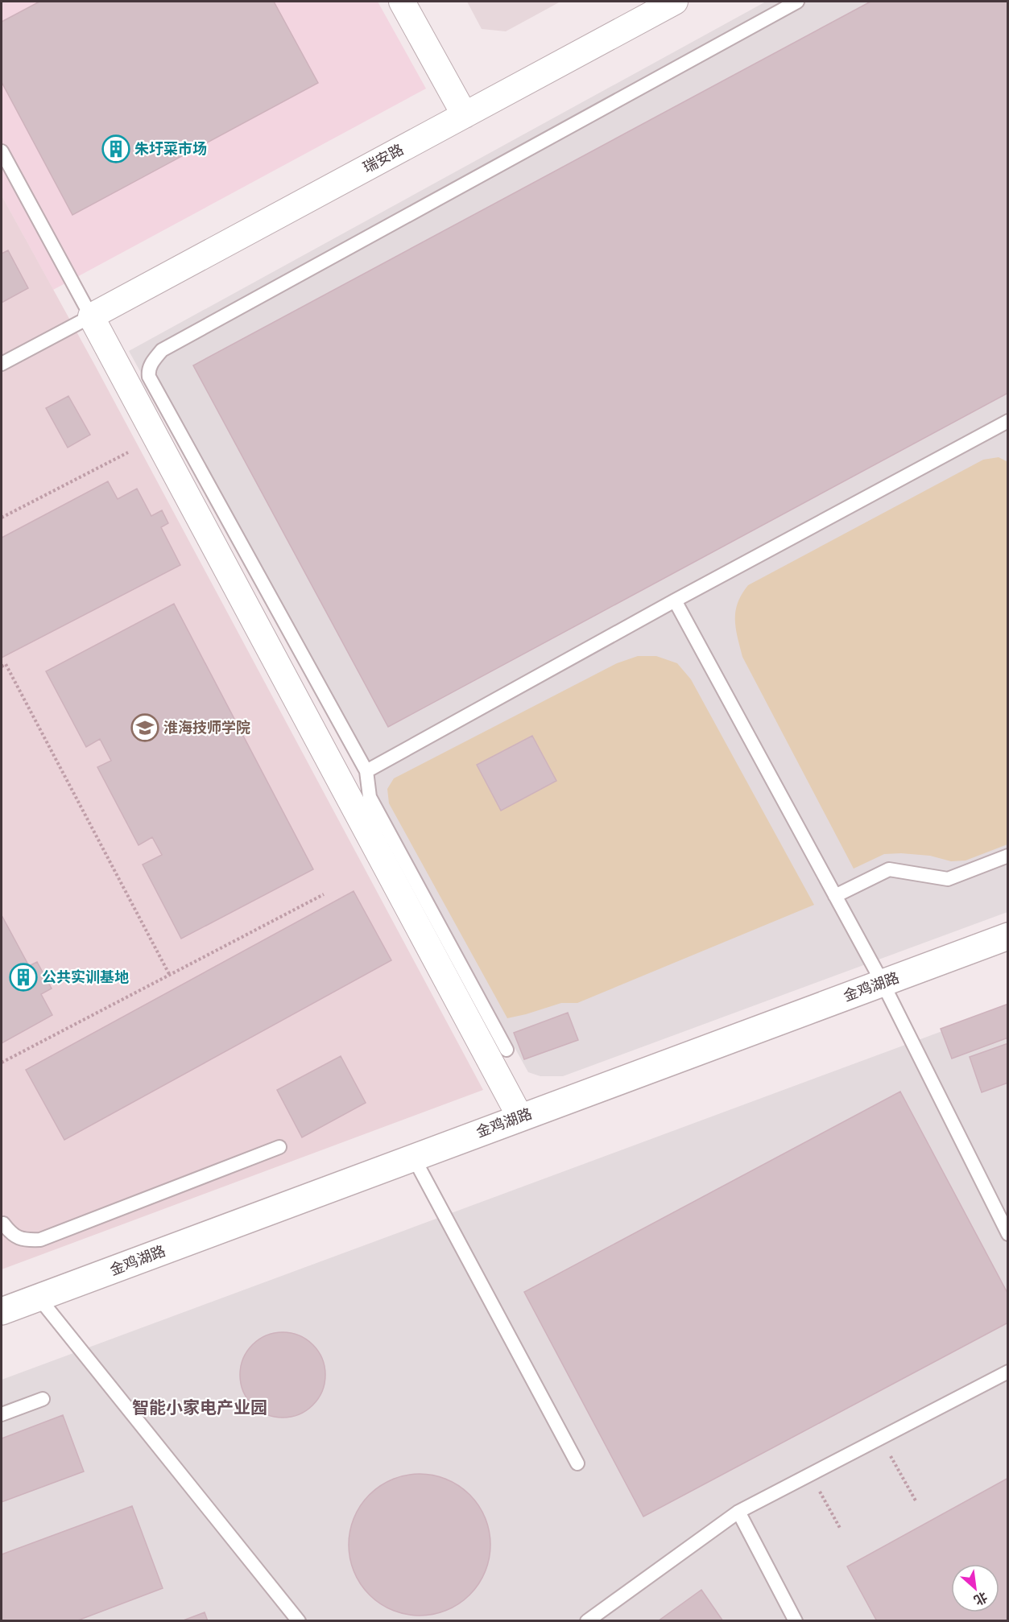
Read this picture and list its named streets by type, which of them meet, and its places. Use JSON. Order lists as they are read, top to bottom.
{
  "streets": {
    "street": ["瑞安路", "金鸡湖路"]
  },
  "districts": ["智能小家电产业园"],
  "places": {
    "building": ["朱圩菜市场", "公共实训基地"],
    "school or university": ["淮海技师学院"]
  },
  "north": "bottom right"
}
